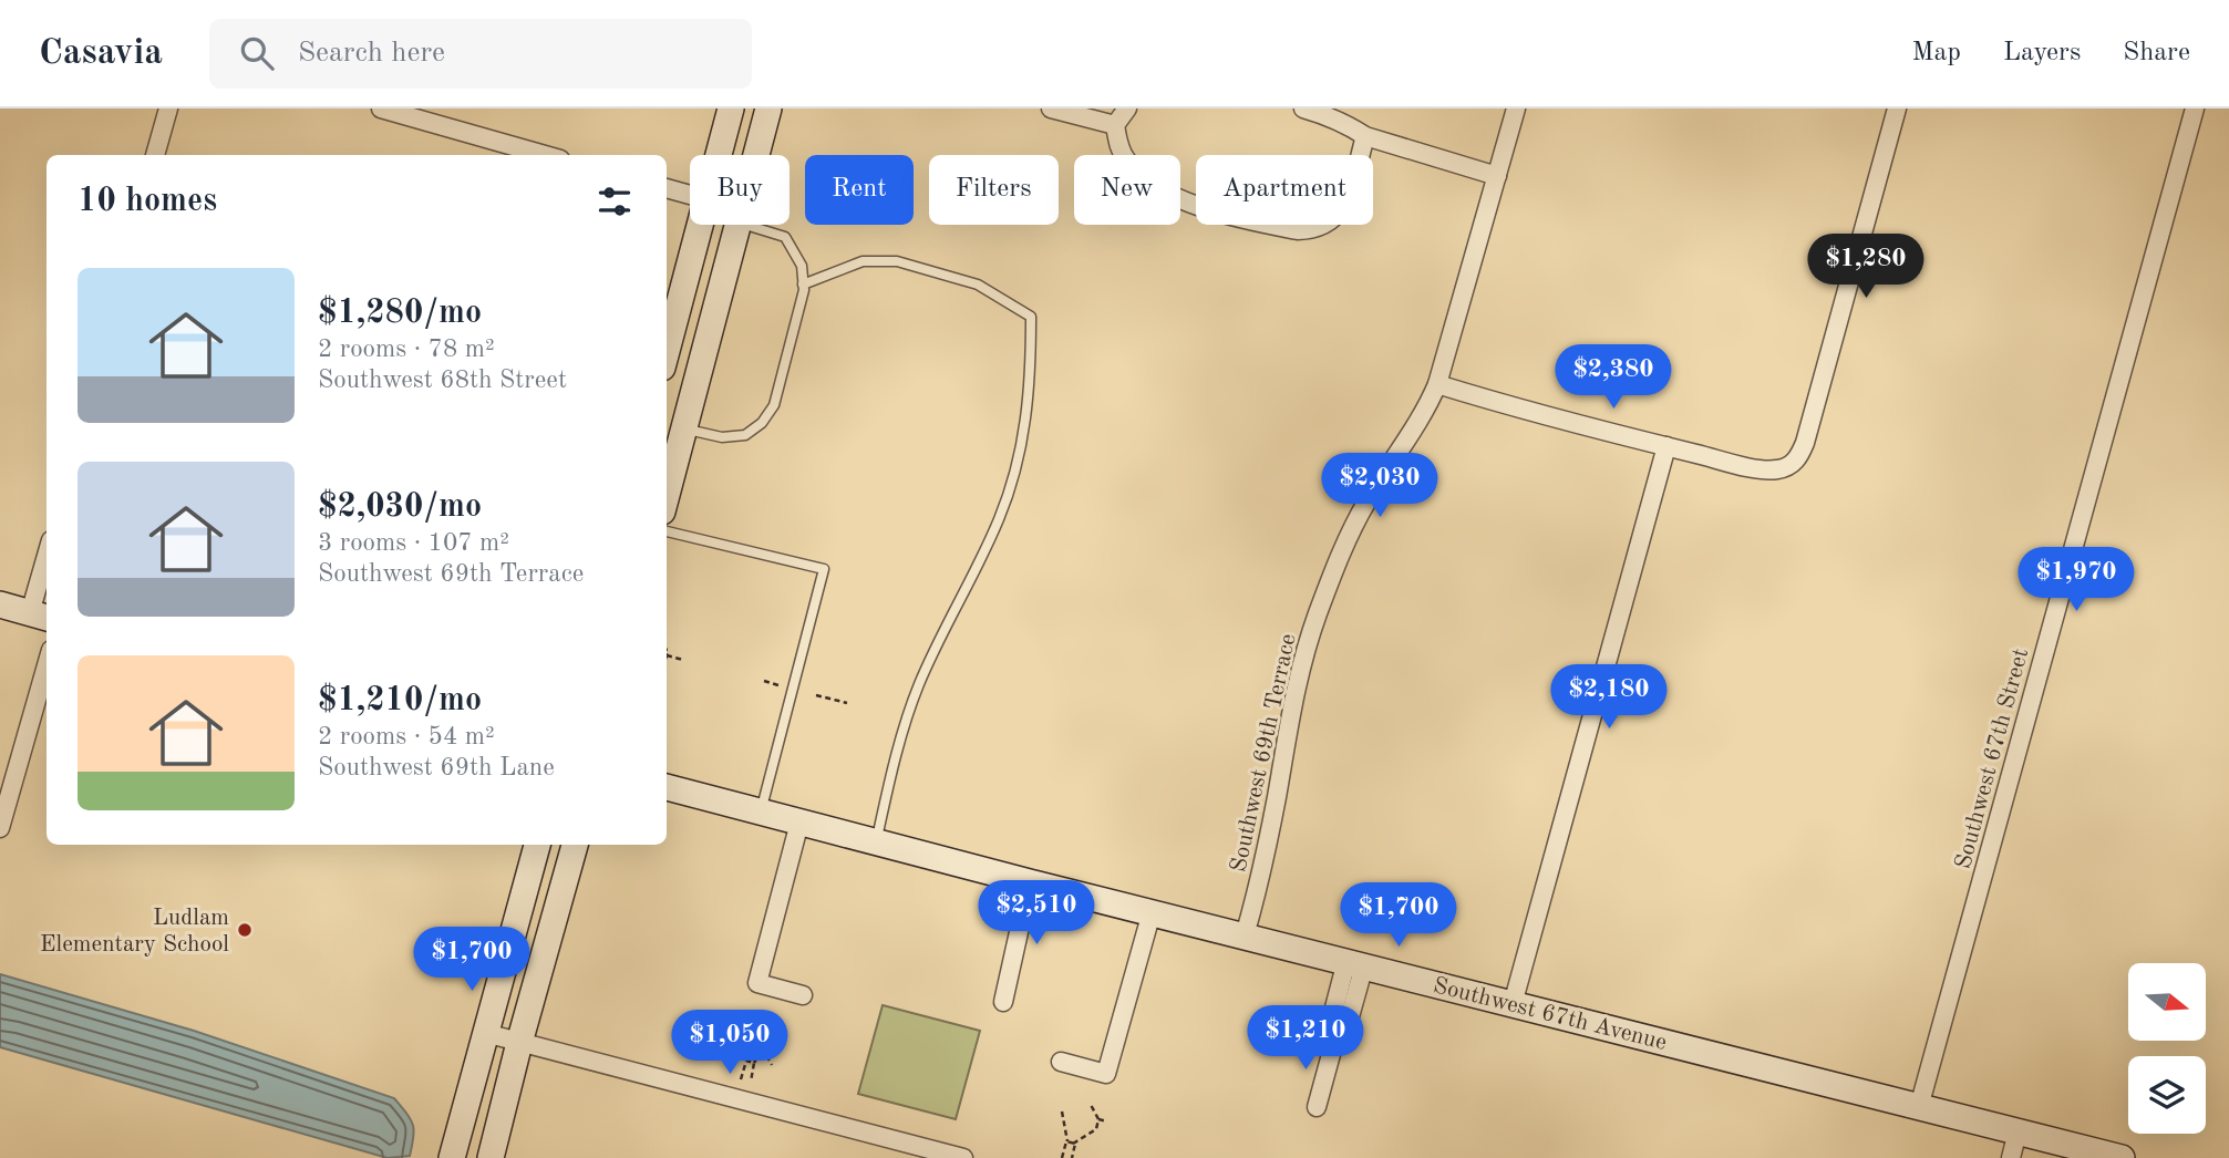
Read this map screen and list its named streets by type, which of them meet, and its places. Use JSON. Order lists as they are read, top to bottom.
{
  "streets": {
    "main road": ["Southwest 67th Avenue"],
    "street": ["Southwest 69th Terrace", "Southwest 67th Street"]
  },
  "crossings": [
    ["Southwest 69th Terrace", "Southwest 67th Avenue"],
    ["Southwest 67th Street", "Southwest 67th Avenue"]
  ],
  "places": ["Ludlam Elementary School"],
  "north": "right",
  "page": {
    "header": "Casavia",
    "search": "Search here",
    "nav": ["Map", "Layers", "Share"],
    "chip": [
      "Buy",
      "Rent",
      "Filters",
      "New",
      "Apartment"
    ],
    "heading": "10 homes",
    "price": [
      "$1,280",
      "$2,380",
      "$2,030",
      "$1,970",
      "$2,180",
      "$2,510",
      "$1,700",
      "$1,700",
      "$1,210",
      "$1,050"
    ],
    "list": [
      {
        "name": "$1,280/mo",
        "note": "2 rooms · 78 m² · Southwest 68th Street"
      },
      {
        "name": "$2,030/mo",
        "note": "3 rooms · 107 m² · Southwest 69th Terrace"
      },
      {
        "name": "$1,210/mo",
        "note": "2 rooms · 54 m² · Southwest 69th Lane"
      }
    ]
  }
}
